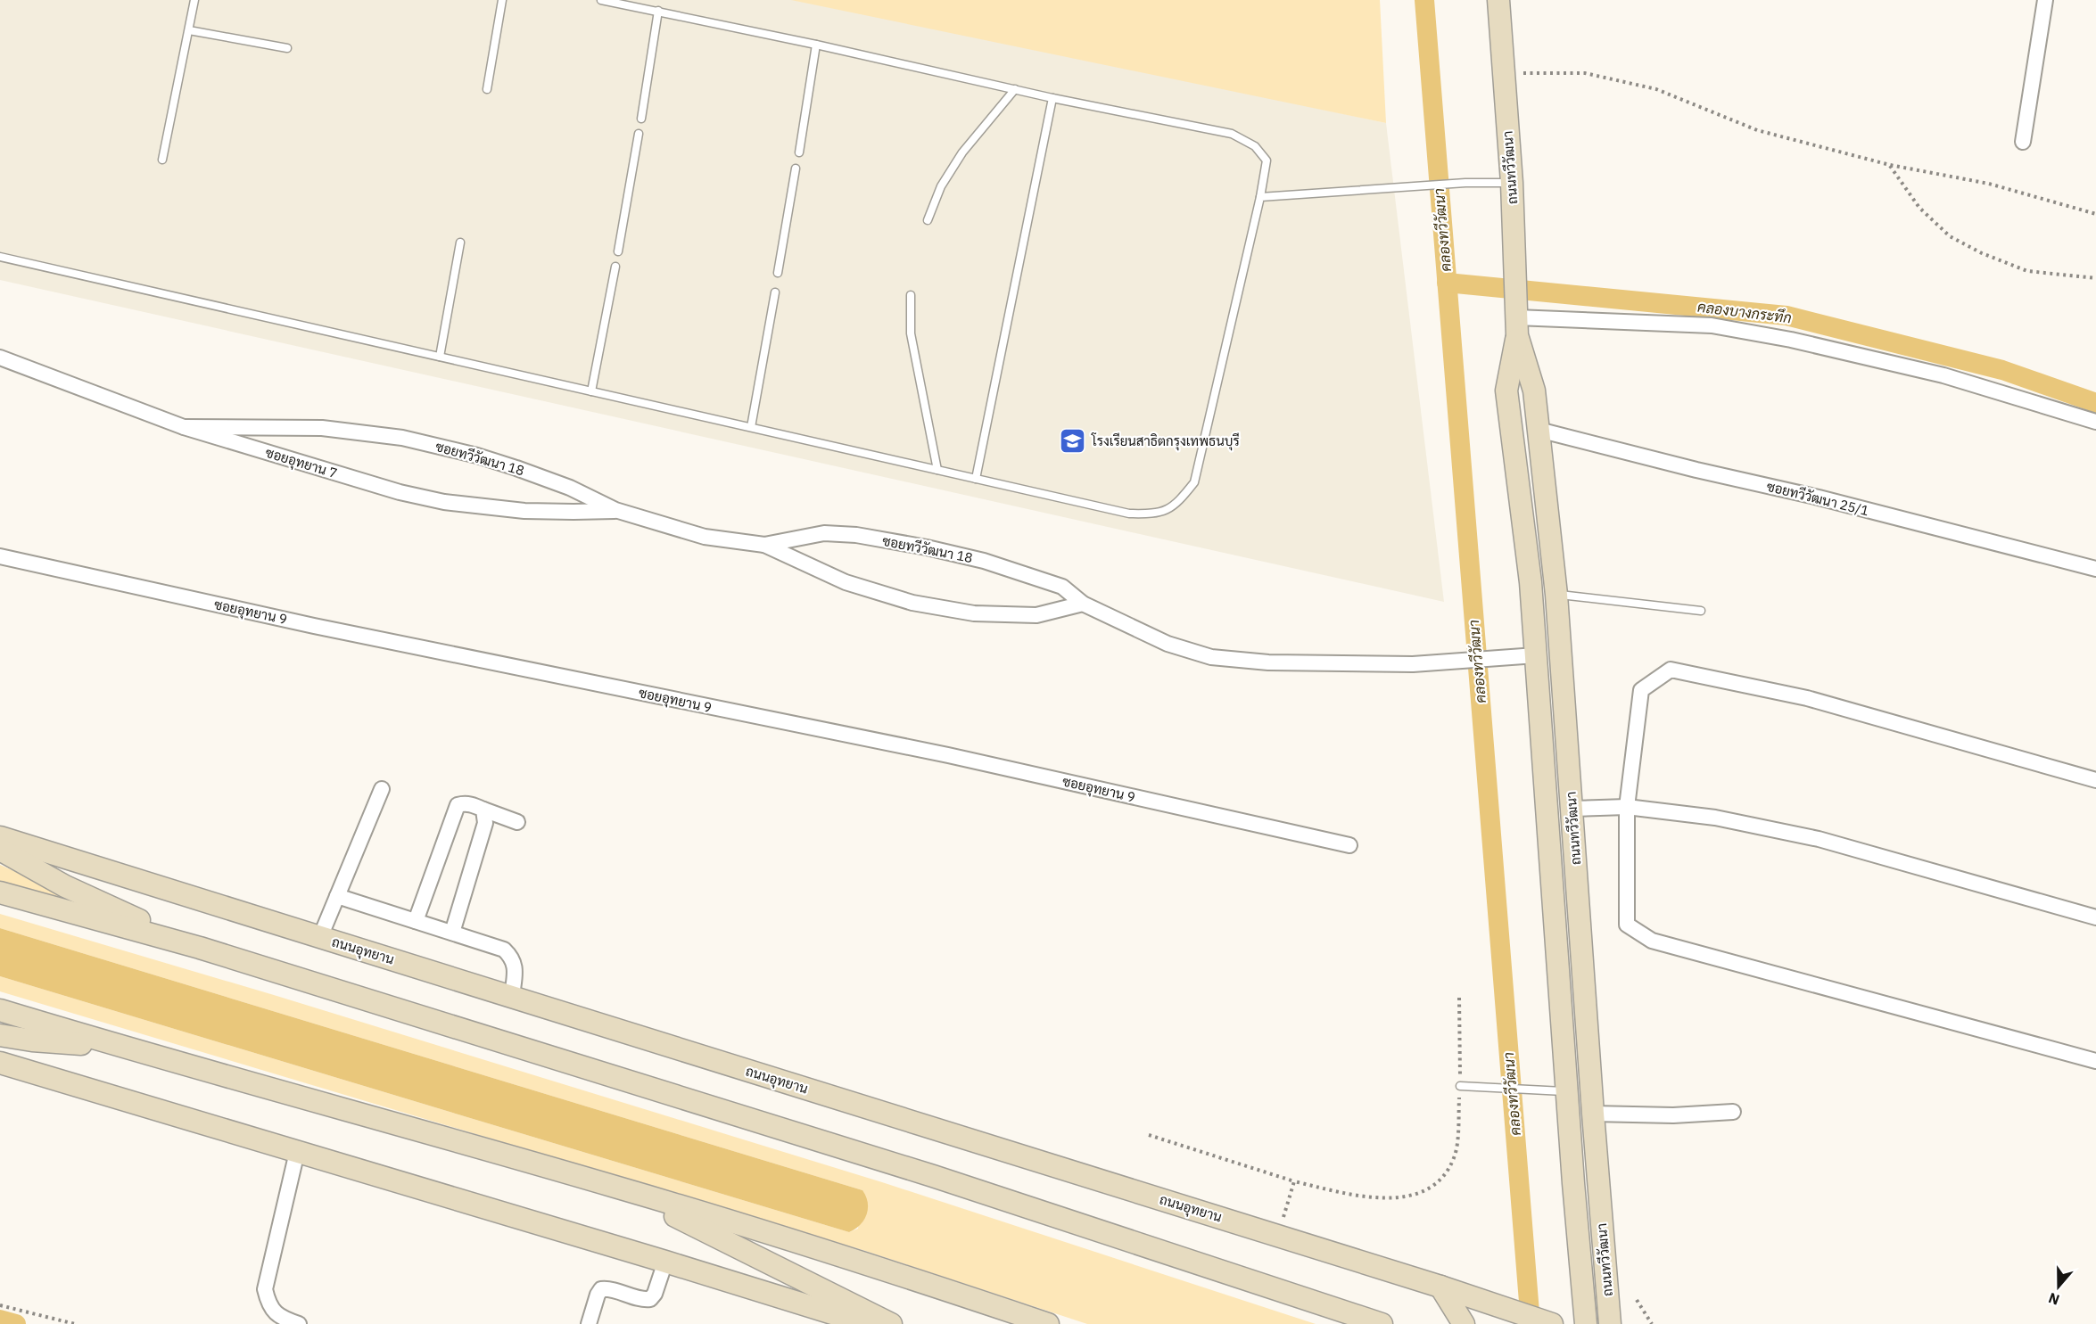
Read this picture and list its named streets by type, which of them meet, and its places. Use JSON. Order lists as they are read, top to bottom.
{
  "streets": {
    "main road": ["ถนนทวีวัฒนา", "ถนนอุทยาน"],
    "street": [
      "ซอยทวีวัฒนา 18",
      "ซอยอุทยาน 7",
      "ซอยทวีวัฒนา 25/1",
      "ซอยอุทยาน 9"
    ]
  },
  "crossings": [
    ["ถนนทวีวัฒนา", "ซอยทวีวัฒนา 18"],
    ["ถนนทวีวัฒนา", "ซอยทวีวัฒนา 25/1"],
    ["ซอยทวีวัฒนา 18", "ซอยอุทยาน 7"]
  ],
  "water": ["คลองทวีวัฒนา", "คลองบางกระทึก"],
  "places": {
    "school or university": ["โรงเรียนสาธิตกรุงเทพธนบุรี"]
  },
  "north": "bottom"
}
